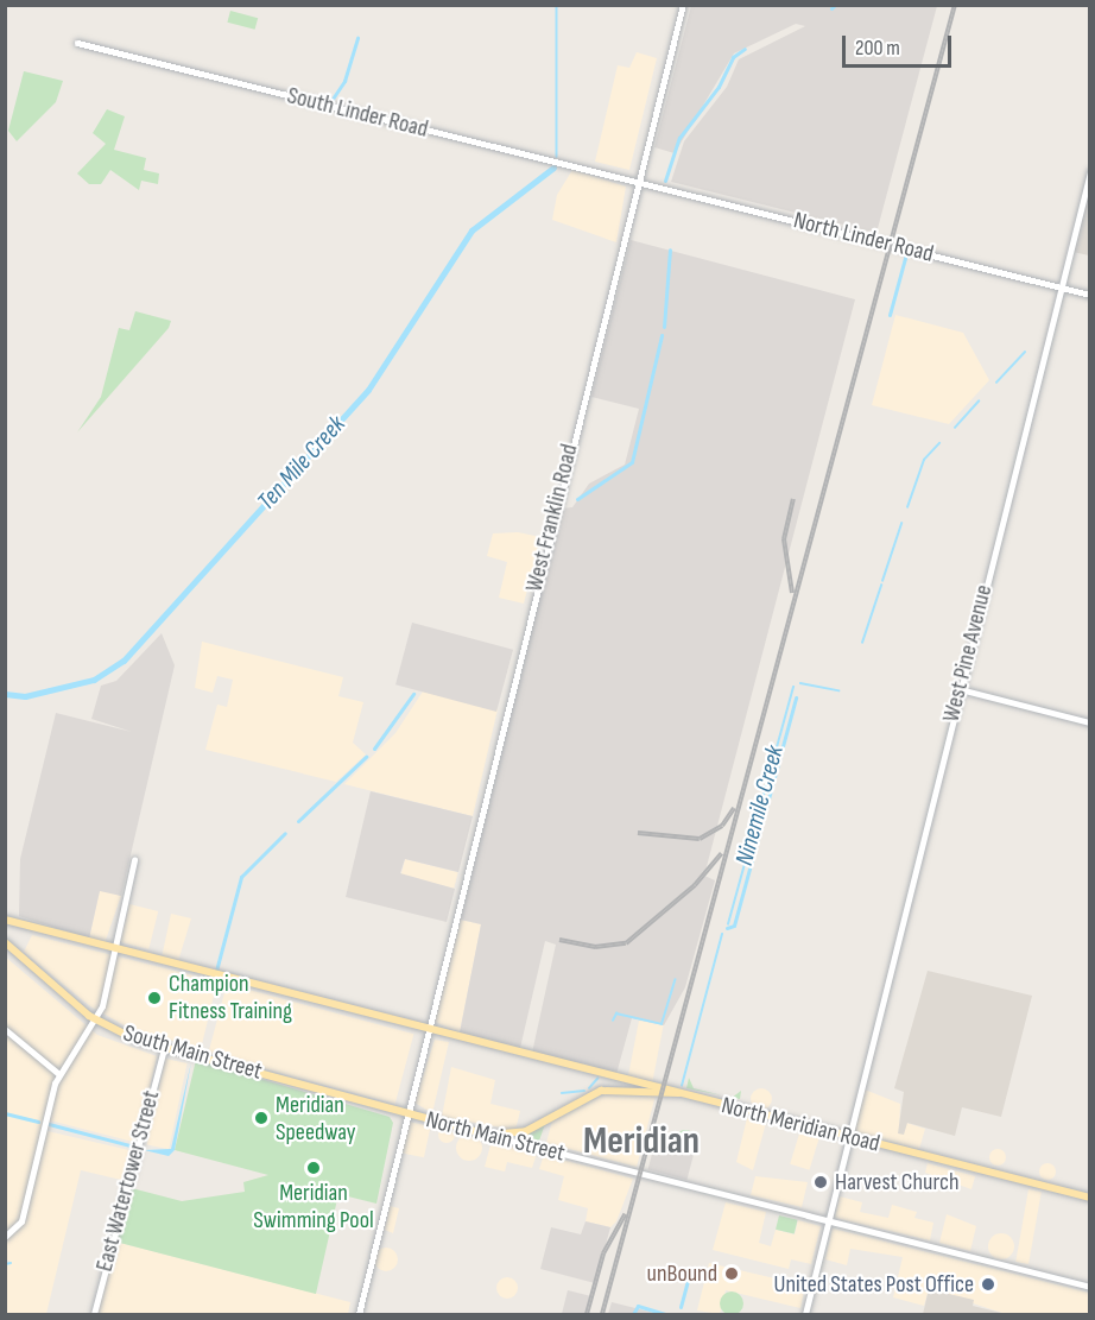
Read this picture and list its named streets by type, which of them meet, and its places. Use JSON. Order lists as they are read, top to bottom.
{
  "streets": {
    "main road": ["South Main Street", "North Meridian Road", "North Main Street"],
    "street": [
      "South Linder Road",
      "North Linder Road",
      "West Franklin Road",
      "West Pine Avenue",
      "East Watertower Street"
    ]
  },
  "crossings": [
    ["South Linder Road", "North Linder Road"],
    ["South Linder Road", "West Franklin Road"],
    ["North Linder Road", "West Franklin Road"],
    ["North Linder Road", "West Pine Avenue"],
    ["West Franklin Road", "South Main Street"],
    ["West Franklin Road", "North Meridian Road"],
    ["West Franklin Road", "North Main Street"],
    ["West Pine Avenue", "North Meridian Road"],
    ["West Pine Avenue", "North Main Street"],
    ["South Main Street", "North Main Street"],
    ["South Main Street", "East Watertower Street"],
    ["North Meridian Road", "North Main Street"]
  ],
  "districts": ["Meridian"],
  "water": ["Ten Mile Creek", "Ninemile Creek"],
  "places": [
    "Champion Fitness Training",
    "Meridian Speedway",
    "Meridian Swimming Pool",
    "Harvest Church",
    "unBound",
    "United States Post Office"
  ],
  "scale_bar": "200 m"
}
